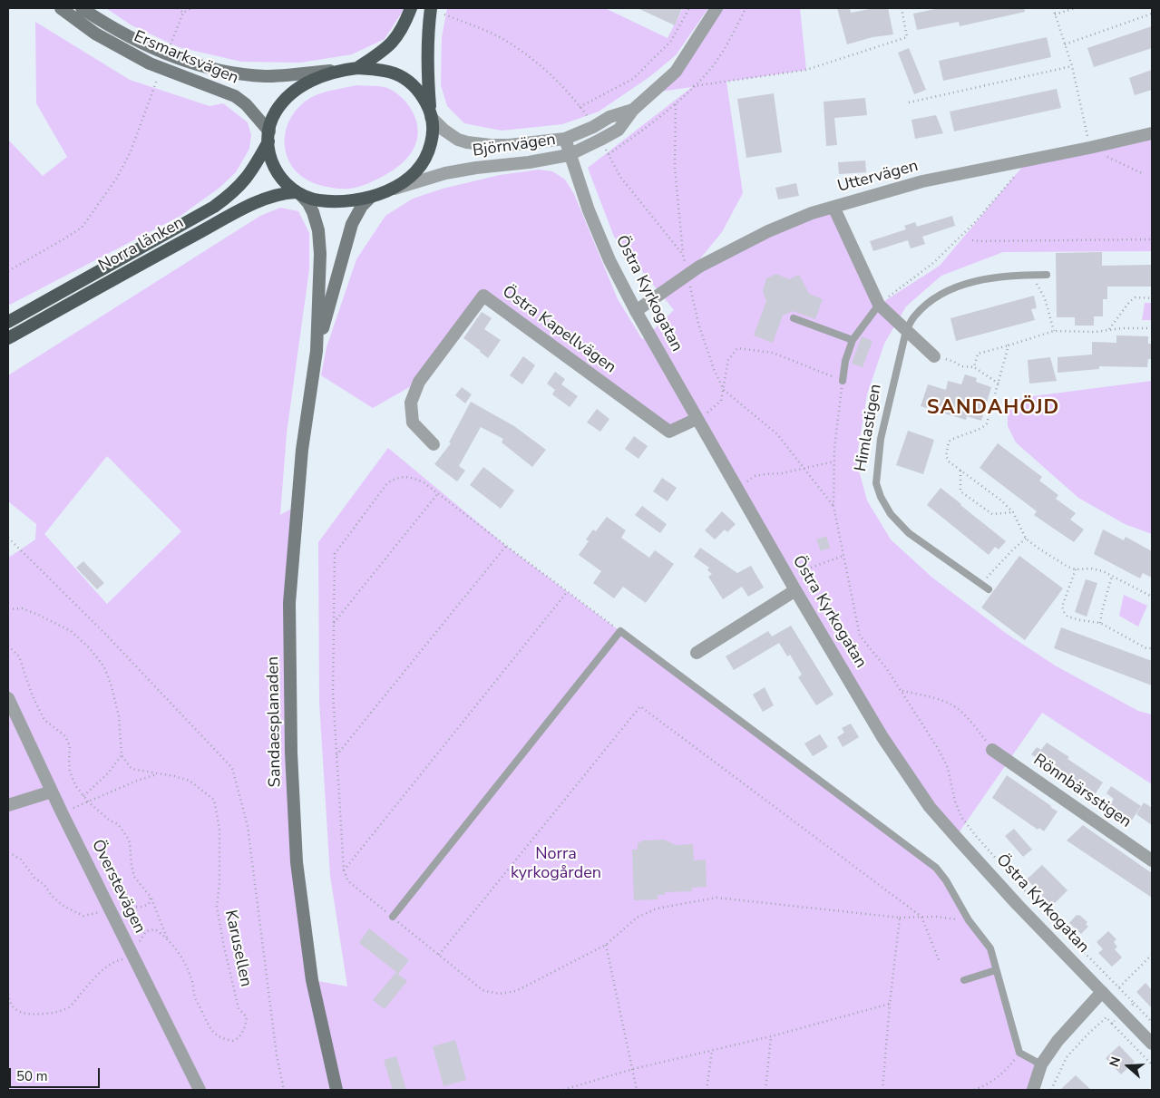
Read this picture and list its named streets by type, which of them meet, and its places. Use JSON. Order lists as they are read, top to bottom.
{
  "streets": {
    "highway": ["Norra länken"],
    "main road": ["Ersmarksvägen", "Sandaesplanaden"],
    "street": [
      "Björnvägen",
      "Uttervägen",
      "Östra Kyrkogatan",
      "Östra Kapellvägen",
      "Rönnbärsstigen",
      "Överstevägen"
    ],
    "lane": ["Himlastigen"],
    "path": ["Karusellen"]
  },
  "crossings": [
    ["Ersmarksvägen", "Björnvägen"],
    ["Ersmarksvägen", "Norra länken"],
    ["Ersmarksvägen", "Sandaesplanaden"],
    ["Björnvägen", "Norra länken"],
    ["Björnvägen", "Östra Kyrkogatan"],
    ["Björnvägen", "Sandaesplanaden"],
    ["Uttervägen", "Östra Kyrkogatan"],
    ["Norra länken", "Sandaesplanaden"],
    ["Östra Kyrkogatan", "Östra Kapellvägen"],
    ["Överstevägen", "Karusellen"]
  ],
  "districts": ["SANDAHÖJD"],
  "parks": ["Norra kyrkogården"],
  "scale_bar": "50 m",
  "north": "left"
}
